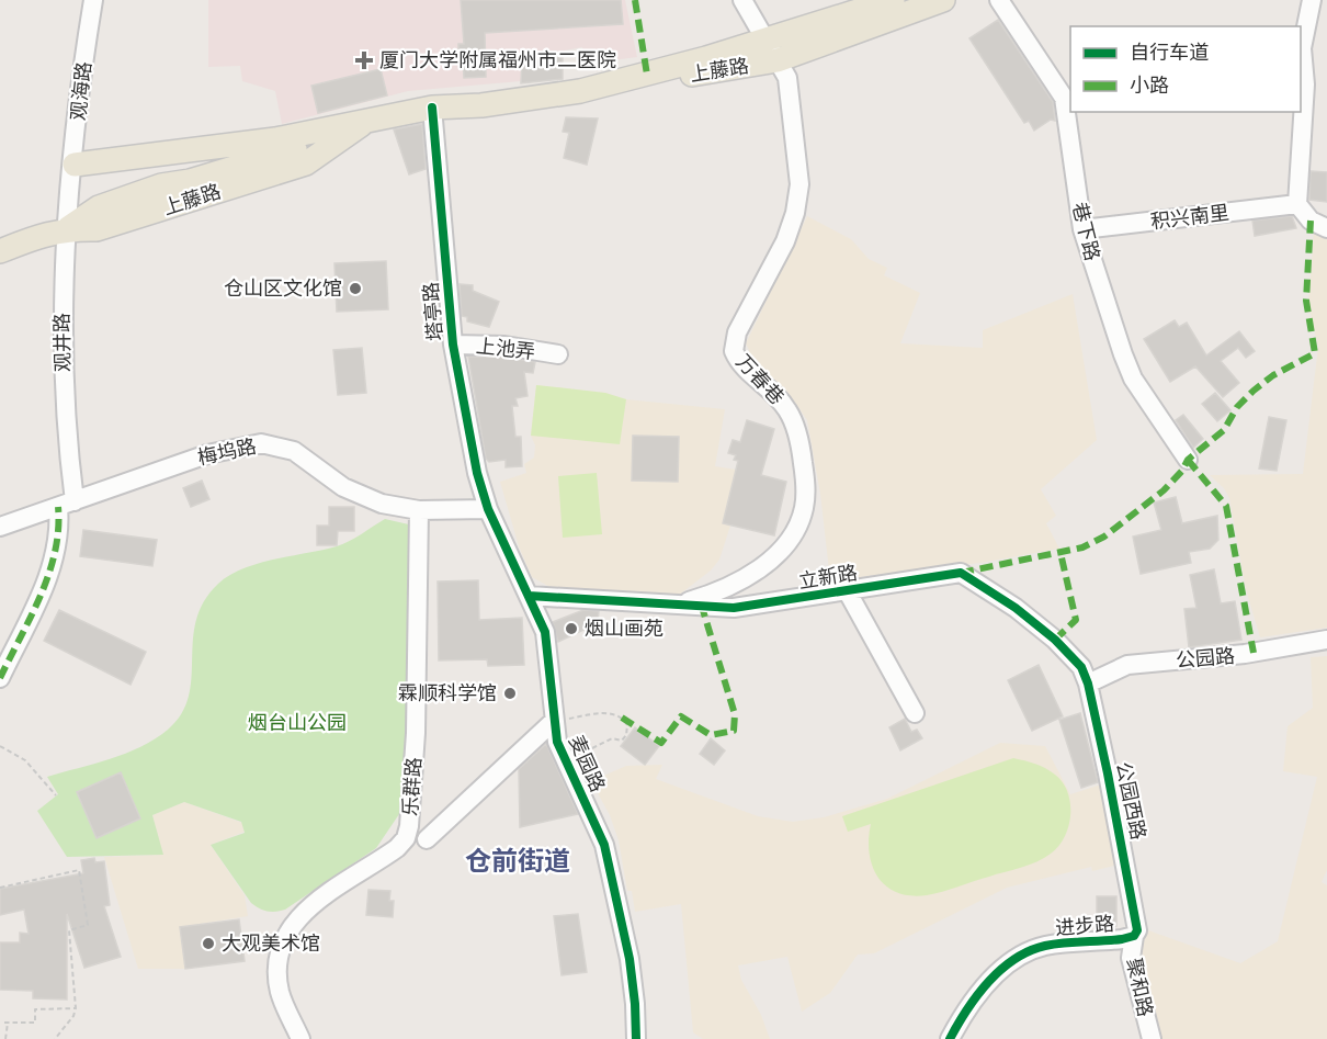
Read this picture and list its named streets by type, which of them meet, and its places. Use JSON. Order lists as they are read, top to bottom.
{
  "streets": {
    "main road": ["上藤路"],
    "street": [
      "观海路",
      "积兴南里",
      "巷下路",
      "塔亭路",
      "观井路",
      "上池弄",
      "万春巷",
      "梅坞路",
      "立新路",
      "公园路",
      "麦园路",
      "乐群路",
      "公园西路",
      "进步路",
      "聚和路"
    ]
  },
  "crossings": [
    ["上藤路", "观井路"],
    ["观海路", "观井路"],
    ["积兴南里", "巷下路"],
    ["塔亭路", "上池弄"],
    ["塔亭路", "梅坞路"],
    ["塔亭路", "麦园路"],
    ["观井路", "梅坞路"],
    ["万春巷", "立新路"],
    ["梅坞路", "麦园路"],
    ["梅坞路", "乐群路"],
    ["立新路", "公园路"],
    ["立新路", "麦园路"],
    ["立新路", "公园西路"],
    ["公园路", "公园西路"],
    ["公园西路", "进步路"],
    ["公园西路", "聚和路"],
    ["进步路", "聚和路"]
  ],
  "districts": ["仓前街道"],
  "parks": ["烟台山公园"],
  "places": {
    "health": ["厦门大学附属福州市二医院"],
    "other": [
      "仓山区文化馆",
      "烟山画苑",
      "霖顺科学馆",
      "大观美术馆"
    ]
  },
  "legend": ["自行车道", "小路"]
}
